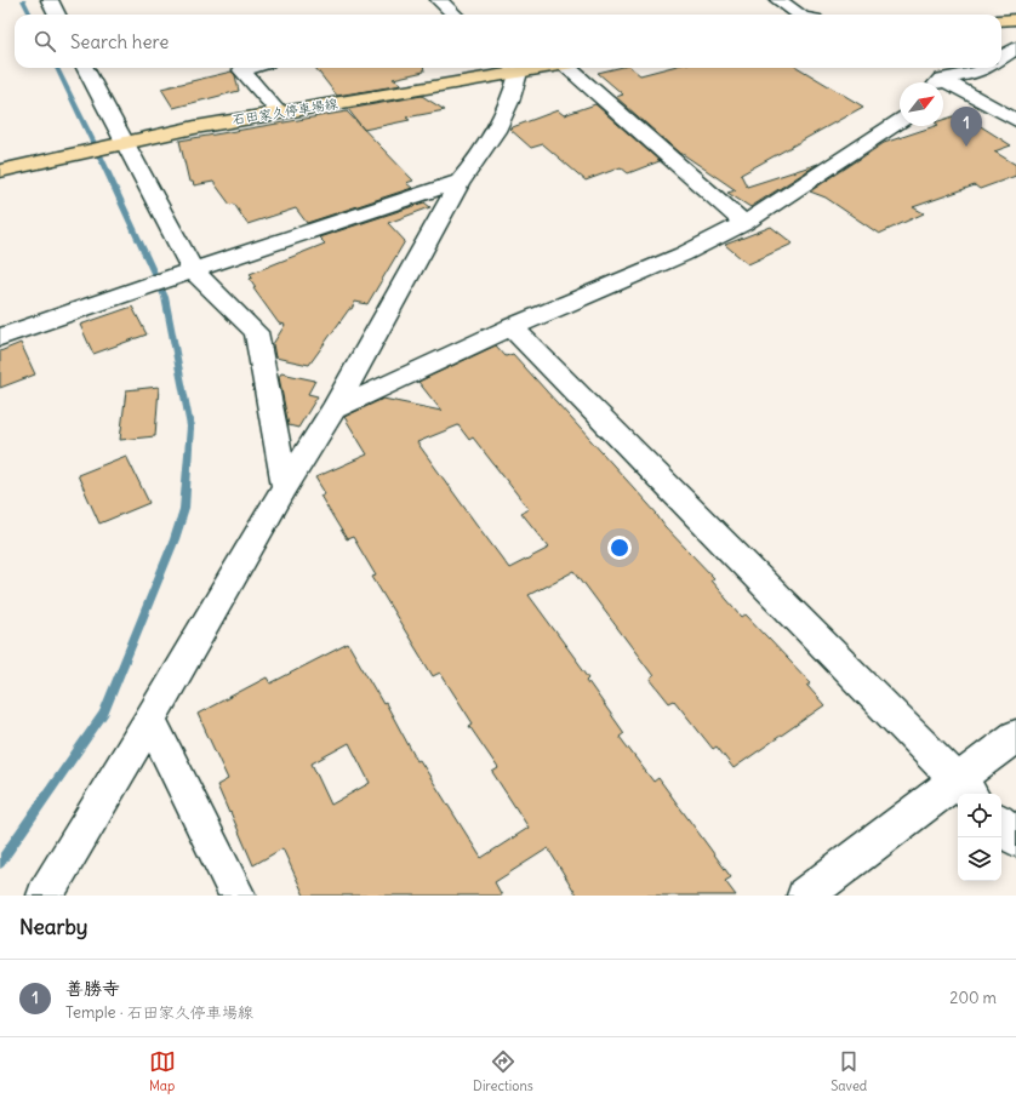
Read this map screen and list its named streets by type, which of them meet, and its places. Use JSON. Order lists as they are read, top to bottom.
{
  "streets": {
    "main road": ["石田家久停車場線"]
  },
  "north": "top right",
  "page": {
    "search": "Search here",
    "pins": "1",
    "heading": "Nearby",
    "list": [
      {
        "mark": "1",
        "name": "善勝寺",
        "note": "Temple · 石田家久停車場線",
        "value": "200 m"
      }
    ],
    "nav": ["Map", "Directions", "Saved"]
  }
}
